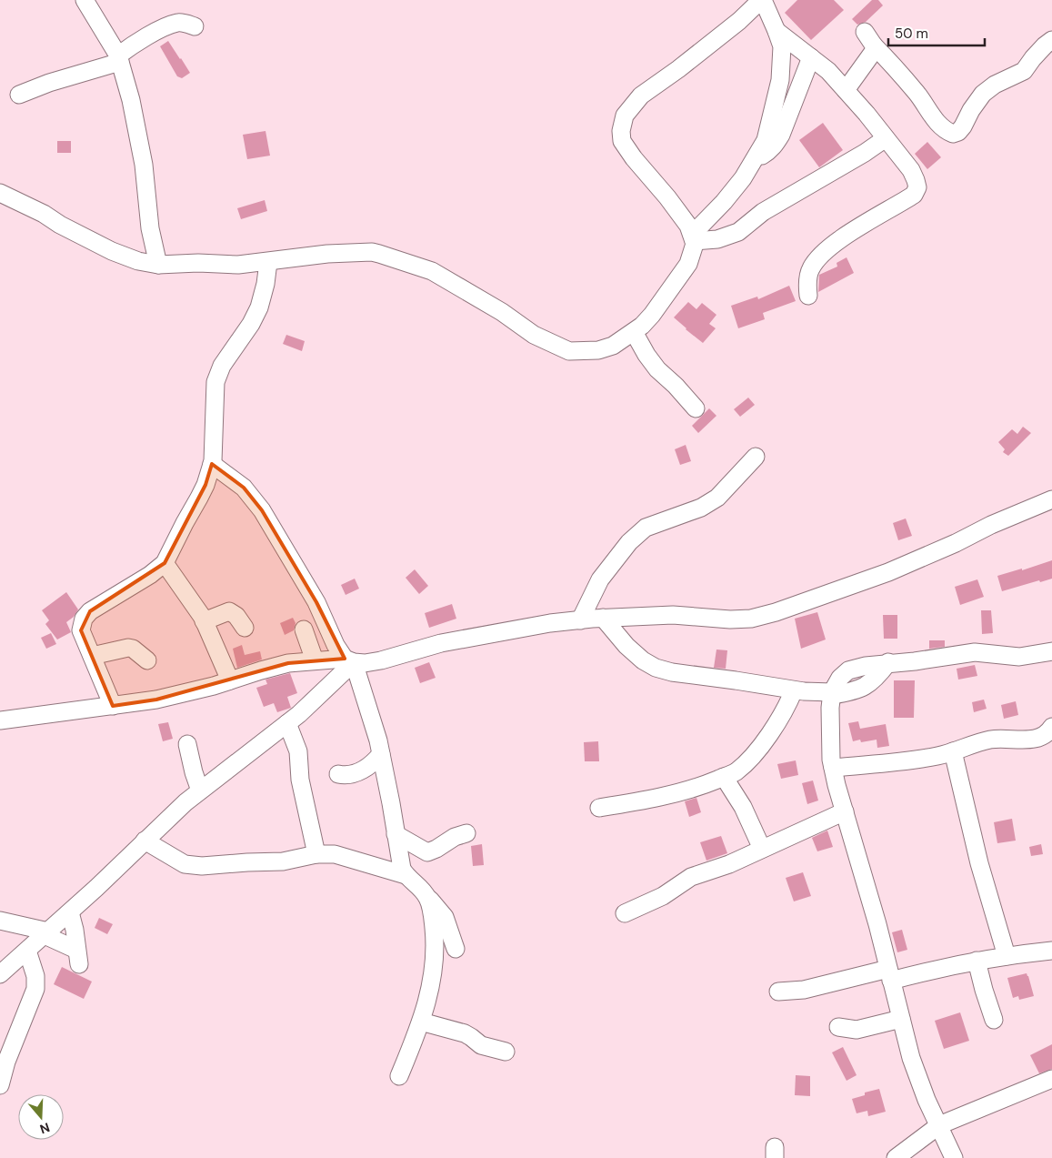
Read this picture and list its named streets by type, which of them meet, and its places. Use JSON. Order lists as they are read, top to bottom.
{
  "scale_bar": "50 m",
  "north": "bottom"
}
